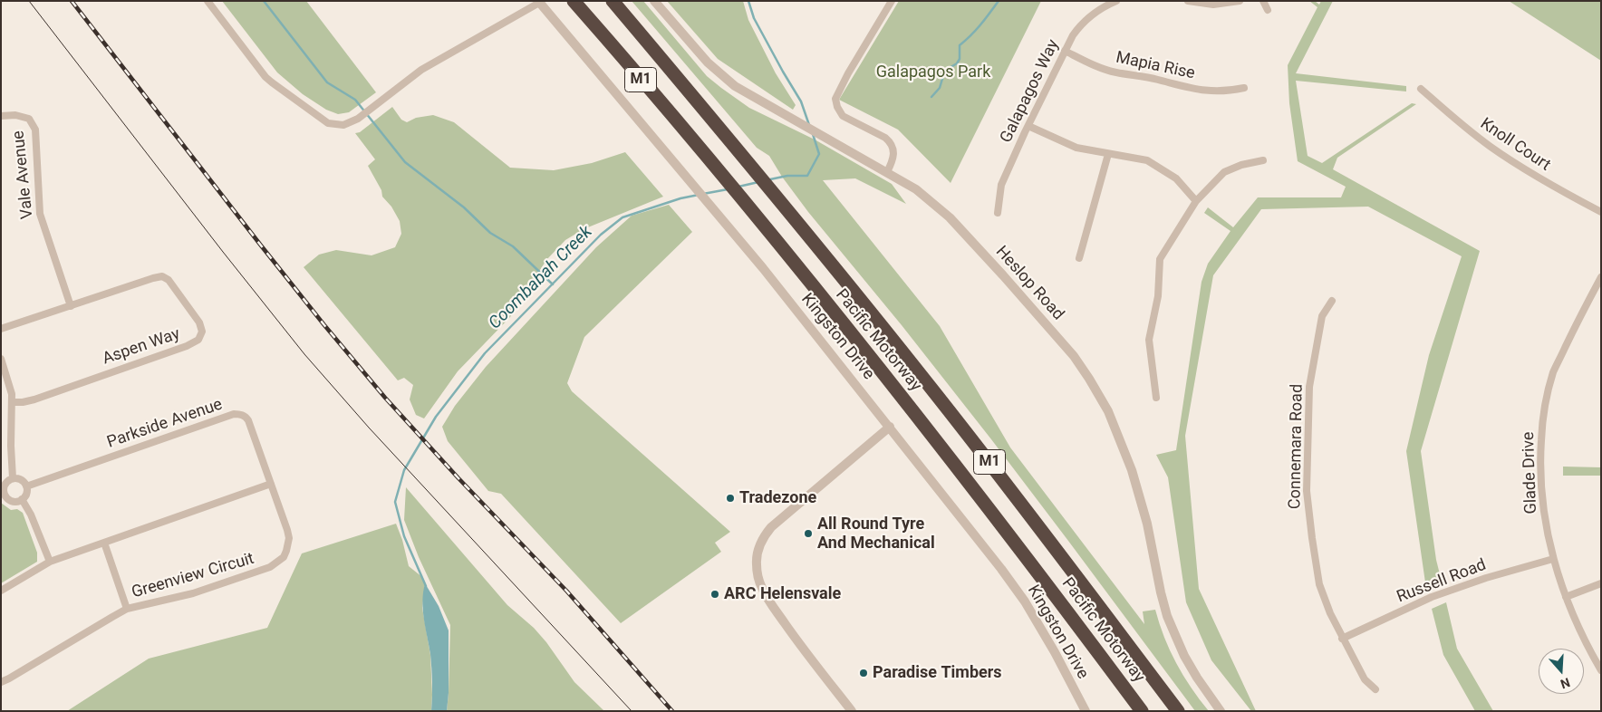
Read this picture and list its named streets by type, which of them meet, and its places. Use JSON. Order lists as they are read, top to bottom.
{
  "streets": {
    "highway": ["M1", "Pacific Motorway"],
    "street": [
      "Mapia Rise",
      "Galapagos Way",
      "Knoll Court",
      "Vale Avenue",
      "Heslop Road",
      "Kingston Drive",
      "Aspen Way",
      "Parkside Avenue",
      "Connemara Road",
      "Glade Drive",
      "Greenview Circuit",
      "Russell Road"
    ]
  },
  "crossings": [
    ["Mapia Rise", "Galapagos Way"],
    ["Vale Avenue", "Aspen Way"],
    ["Parkside Avenue", "Greenview Circuit"],
    ["Connemara Road", "Russell Road"],
    ["Glade Drive", "Russell Road"]
  ],
  "water": ["Coombabah Creek"],
  "parks": ["Galapagos Park"],
  "places": [
    "Tradezone",
    "All Round Tyre And Mechanical",
    "ARC Helensvale",
    "Paradise Timbers"
  ],
  "north": "bottom"
}
